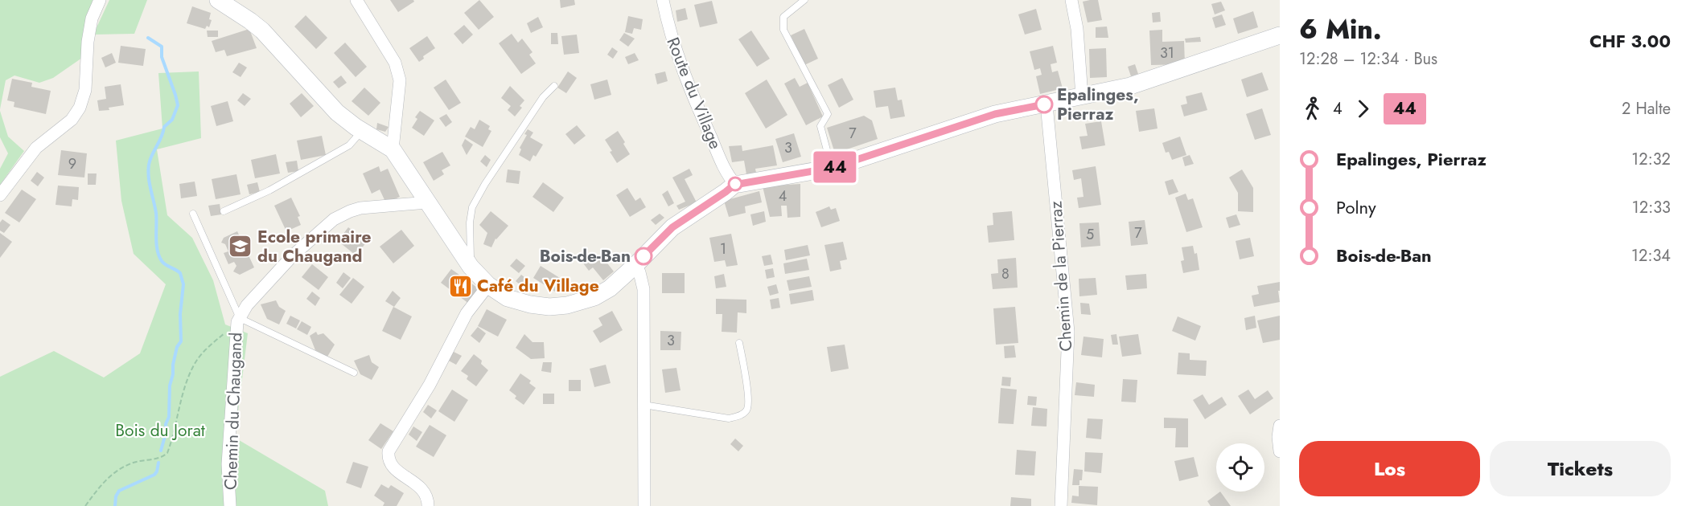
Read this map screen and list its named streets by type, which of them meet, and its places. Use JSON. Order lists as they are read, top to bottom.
{
  "streets": {
    "street": ["Route du Village", "Chemin de la Pierraz", "Chemin du Chaugand"]
  },
  "parks": ["Bois du Jorat"],
  "places": {
    "other": ["Epalinges, Pierraz", "Bois-de-Ban"],
    "school or university": ["Ecole primaire du Chaugand"],
    "restaurant": ["Café du Village"]
  },
  "lines": ["bus line 44"],
  "house_numbers": [
    "31",
    "7",
    "3",
    "9",
    "4",
    "7",
    "5",
    "1",
    "8",
    "3"
  ],
  "page": {
    "on_map": "44",
    "heading": ["6 Min.", "12:28 – 12:34 · Bus", "CHF 3.00"],
    "legs": ["4", "44", "2 Halte"],
    "list": [
      {
        "name": "Epalinges, Pierraz",
        "value": "12:32"
      },
      {
        "name": "Polny",
        "value": "12:33"
      },
      {
        "name": "Bois-de-Ban",
        "value": "12:34"
      }
    ],
    "buttons": ["Los", "Tickets"]
  }
}
